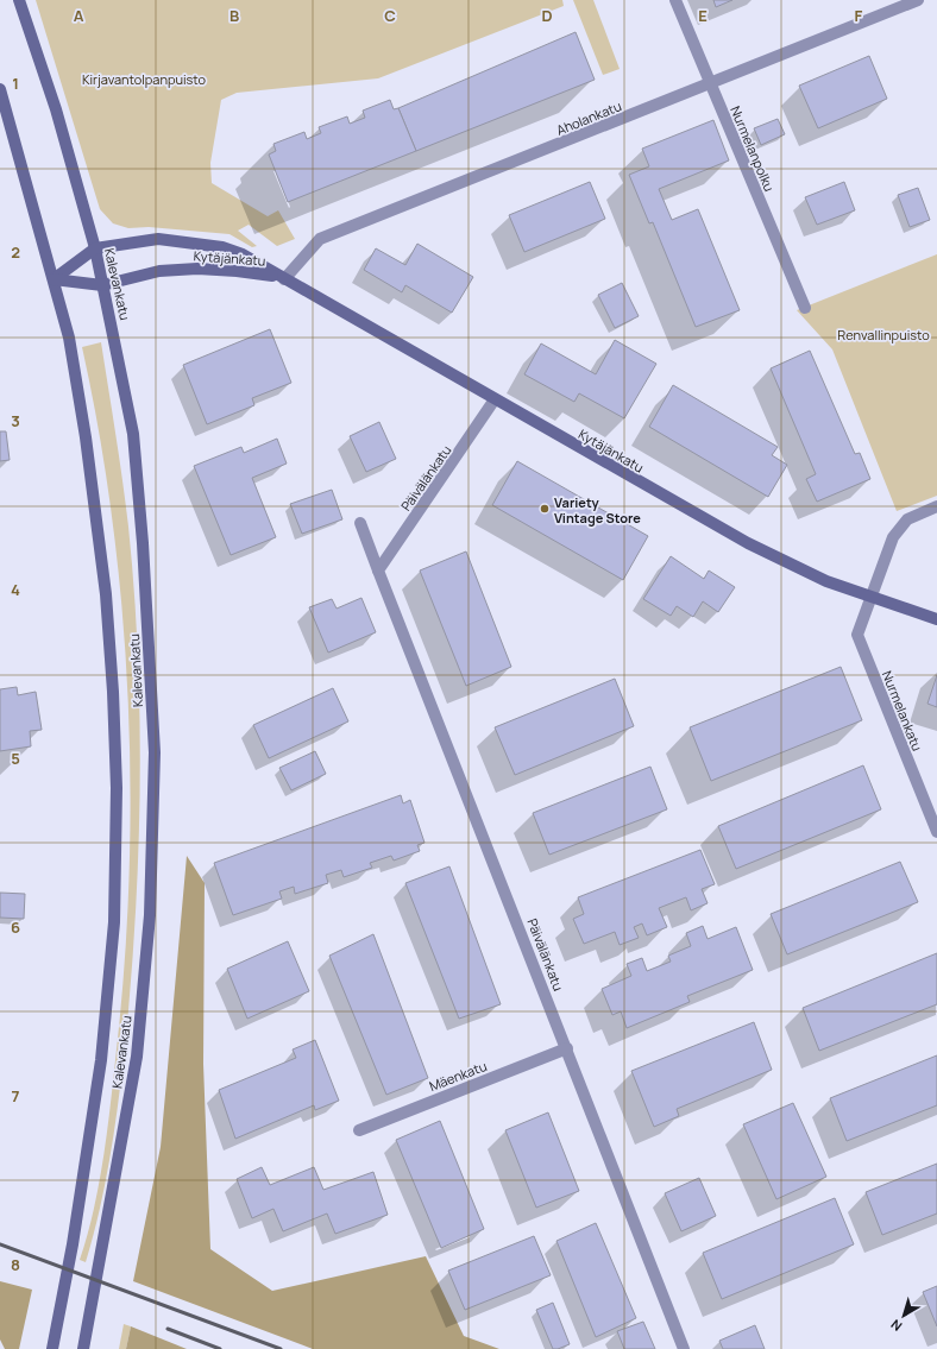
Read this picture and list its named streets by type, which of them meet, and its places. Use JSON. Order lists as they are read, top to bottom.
{
  "streets": {
    "main road": ["Kytäjänkatu", "Kalevankatu"],
    "street": [
      "Aholankatu",
      "Nurmelanpolku",
      "Päivälänkatu",
      "Nurmelankatu",
      "Mäenkatu"
    ]
  },
  "crossings": [
    ["Aholankatu", "Nurmelanpolku"],
    ["Aholankatu", "Kytäjänkatu"],
    ["Kytäjänkatu", "Kalevankatu"],
    ["Kytäjänkatu", "Päivälänkatu"],
    ["Kytäjänkatu", "Nurmelankatu"],
    ["Päivälänkatu", "Mäenkatu"]
  ],
  "parks": ["Kirjavantolpanpuisto", "Renvallinpuisto"],
  "places": ["Variety Vintage Store"],
  "north": "bottom left",
  "grid": {
    "columns": [
      "A",
      "B",
      "C",
      "D",
      "E",
      "F"
    ],
    "rows": [
      "1",
      "2",
      "3",
      "4",
      "5",
      "6",
      "7",
      "8"
    ]
  }
}
